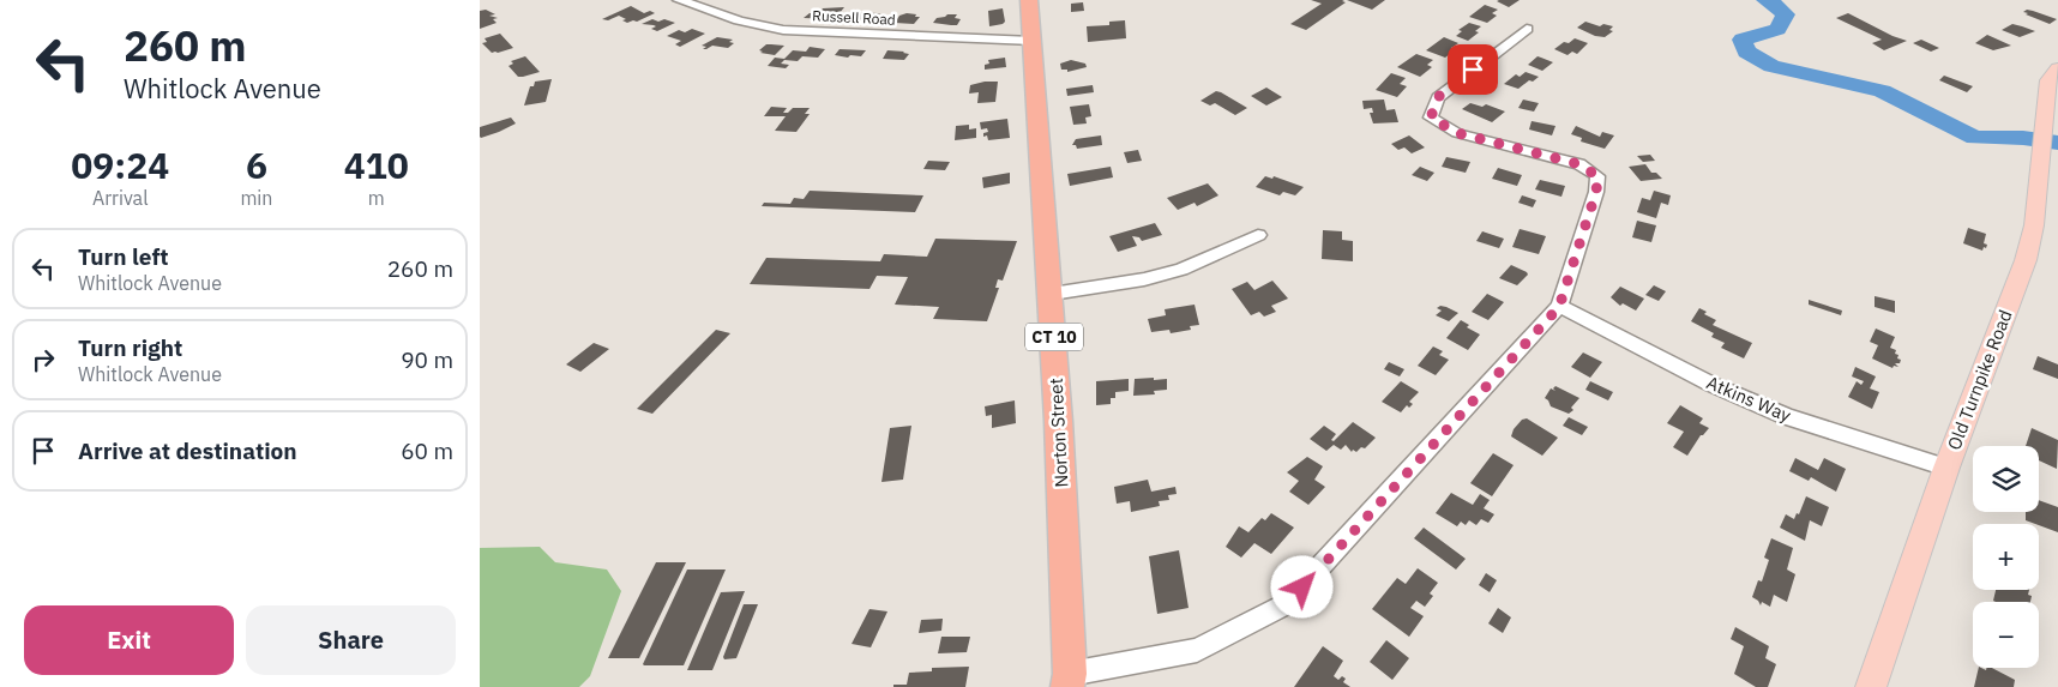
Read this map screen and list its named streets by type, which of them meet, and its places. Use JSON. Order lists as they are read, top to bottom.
{
  "streets": {
    "highway": ["CT 10", "Norton Street"],
    "main road": ["Old Turnpike Road"],
    "street": ["Russell Road", "Atkins Way"]
  },
  "crossings": [
    ["Russell Road", "Norton Street"],
    ["Old Turnpike Road", "Atkins Way"]
  ],
  "page": {
    "turn": ["260 m", "Whitlock Avenue"],
    "eta": [
      "09:24",
      "Arrival",
      "6",
      "min",
      "410",
      "m"
    ],
    "list": [
      {
        "name": "Turn left",
        "note": "Whitlock Avenue",
        "value": "260 m"
      },
      {
        "name": "Turn right",
        "note": "Whitlock Avenue",
        "value": "90 m"
      },
      {
        "name": "Arrive at destination",
        "value": "60 m"
      }
    ],
    "map_buttons": ["+", "−"],
    "buttons": ["Exit", "Share"]
  }
}
